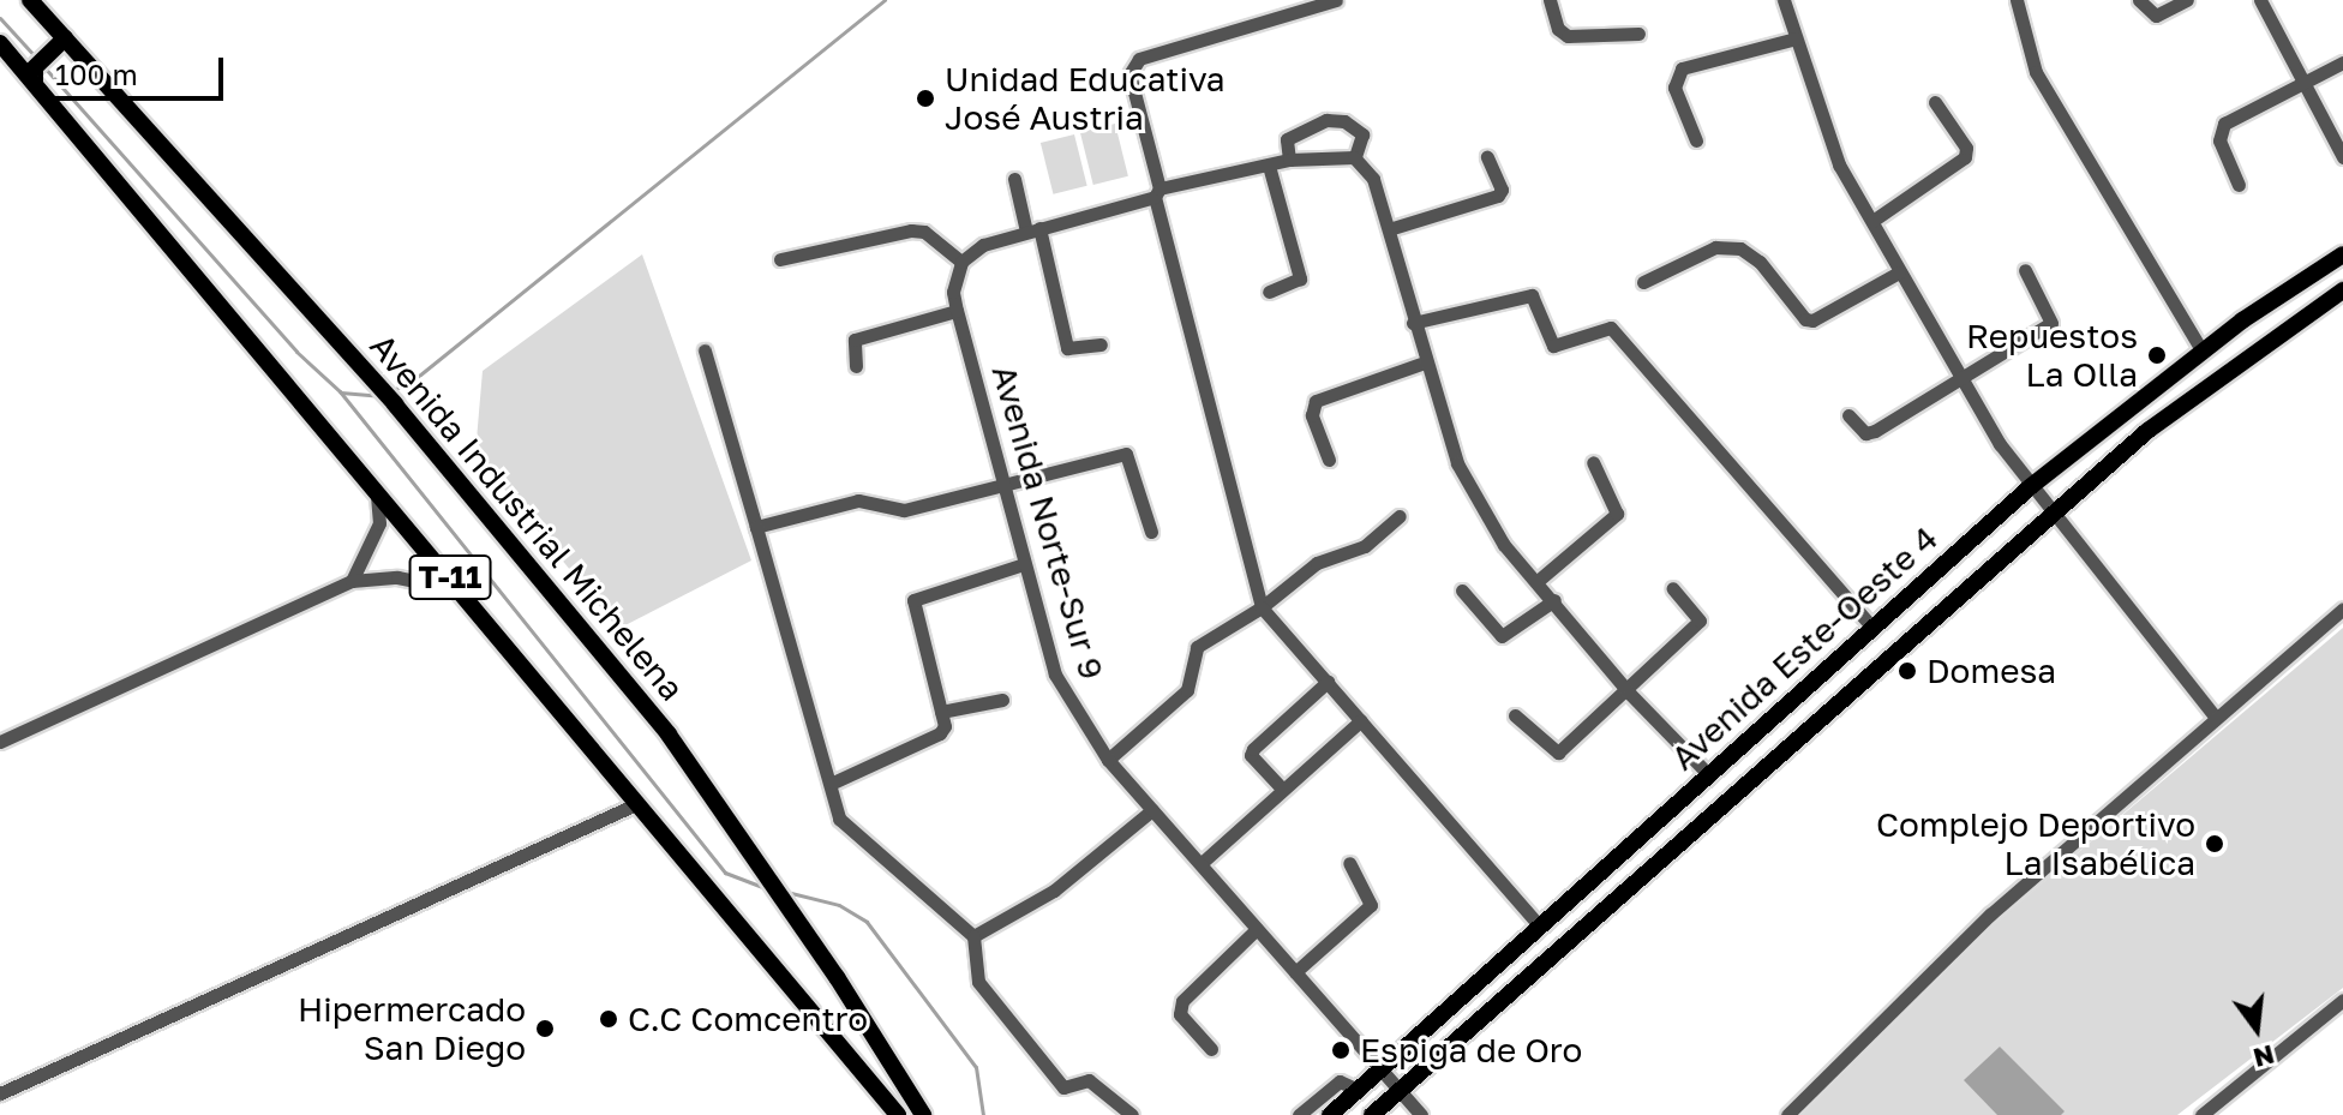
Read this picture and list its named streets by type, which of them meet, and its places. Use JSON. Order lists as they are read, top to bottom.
{
  "streets": {
    "main road": ["Avenida Industrial Michelena", "T-11", "Avenida Este-Oeste 4"],
    "street": ["Avenida Norte-Sur 9"]
  },
  "crossings": [
    ["Avenida Norte-Sur 9", "Avenida Este-Oeste 4"]
  ],
  "places": [
    "Unidad Educativa José Austria",
    "Repuestos La Olla",
    "Domesa",
    "Complejo Deportivo La Isabélica",
    "C.C Comcentro",
    "Hipermercado San Diego",
    "Espiga de Oro"
  ],
  "scale_bar": "100 m",
  "north": "bottom"
}
